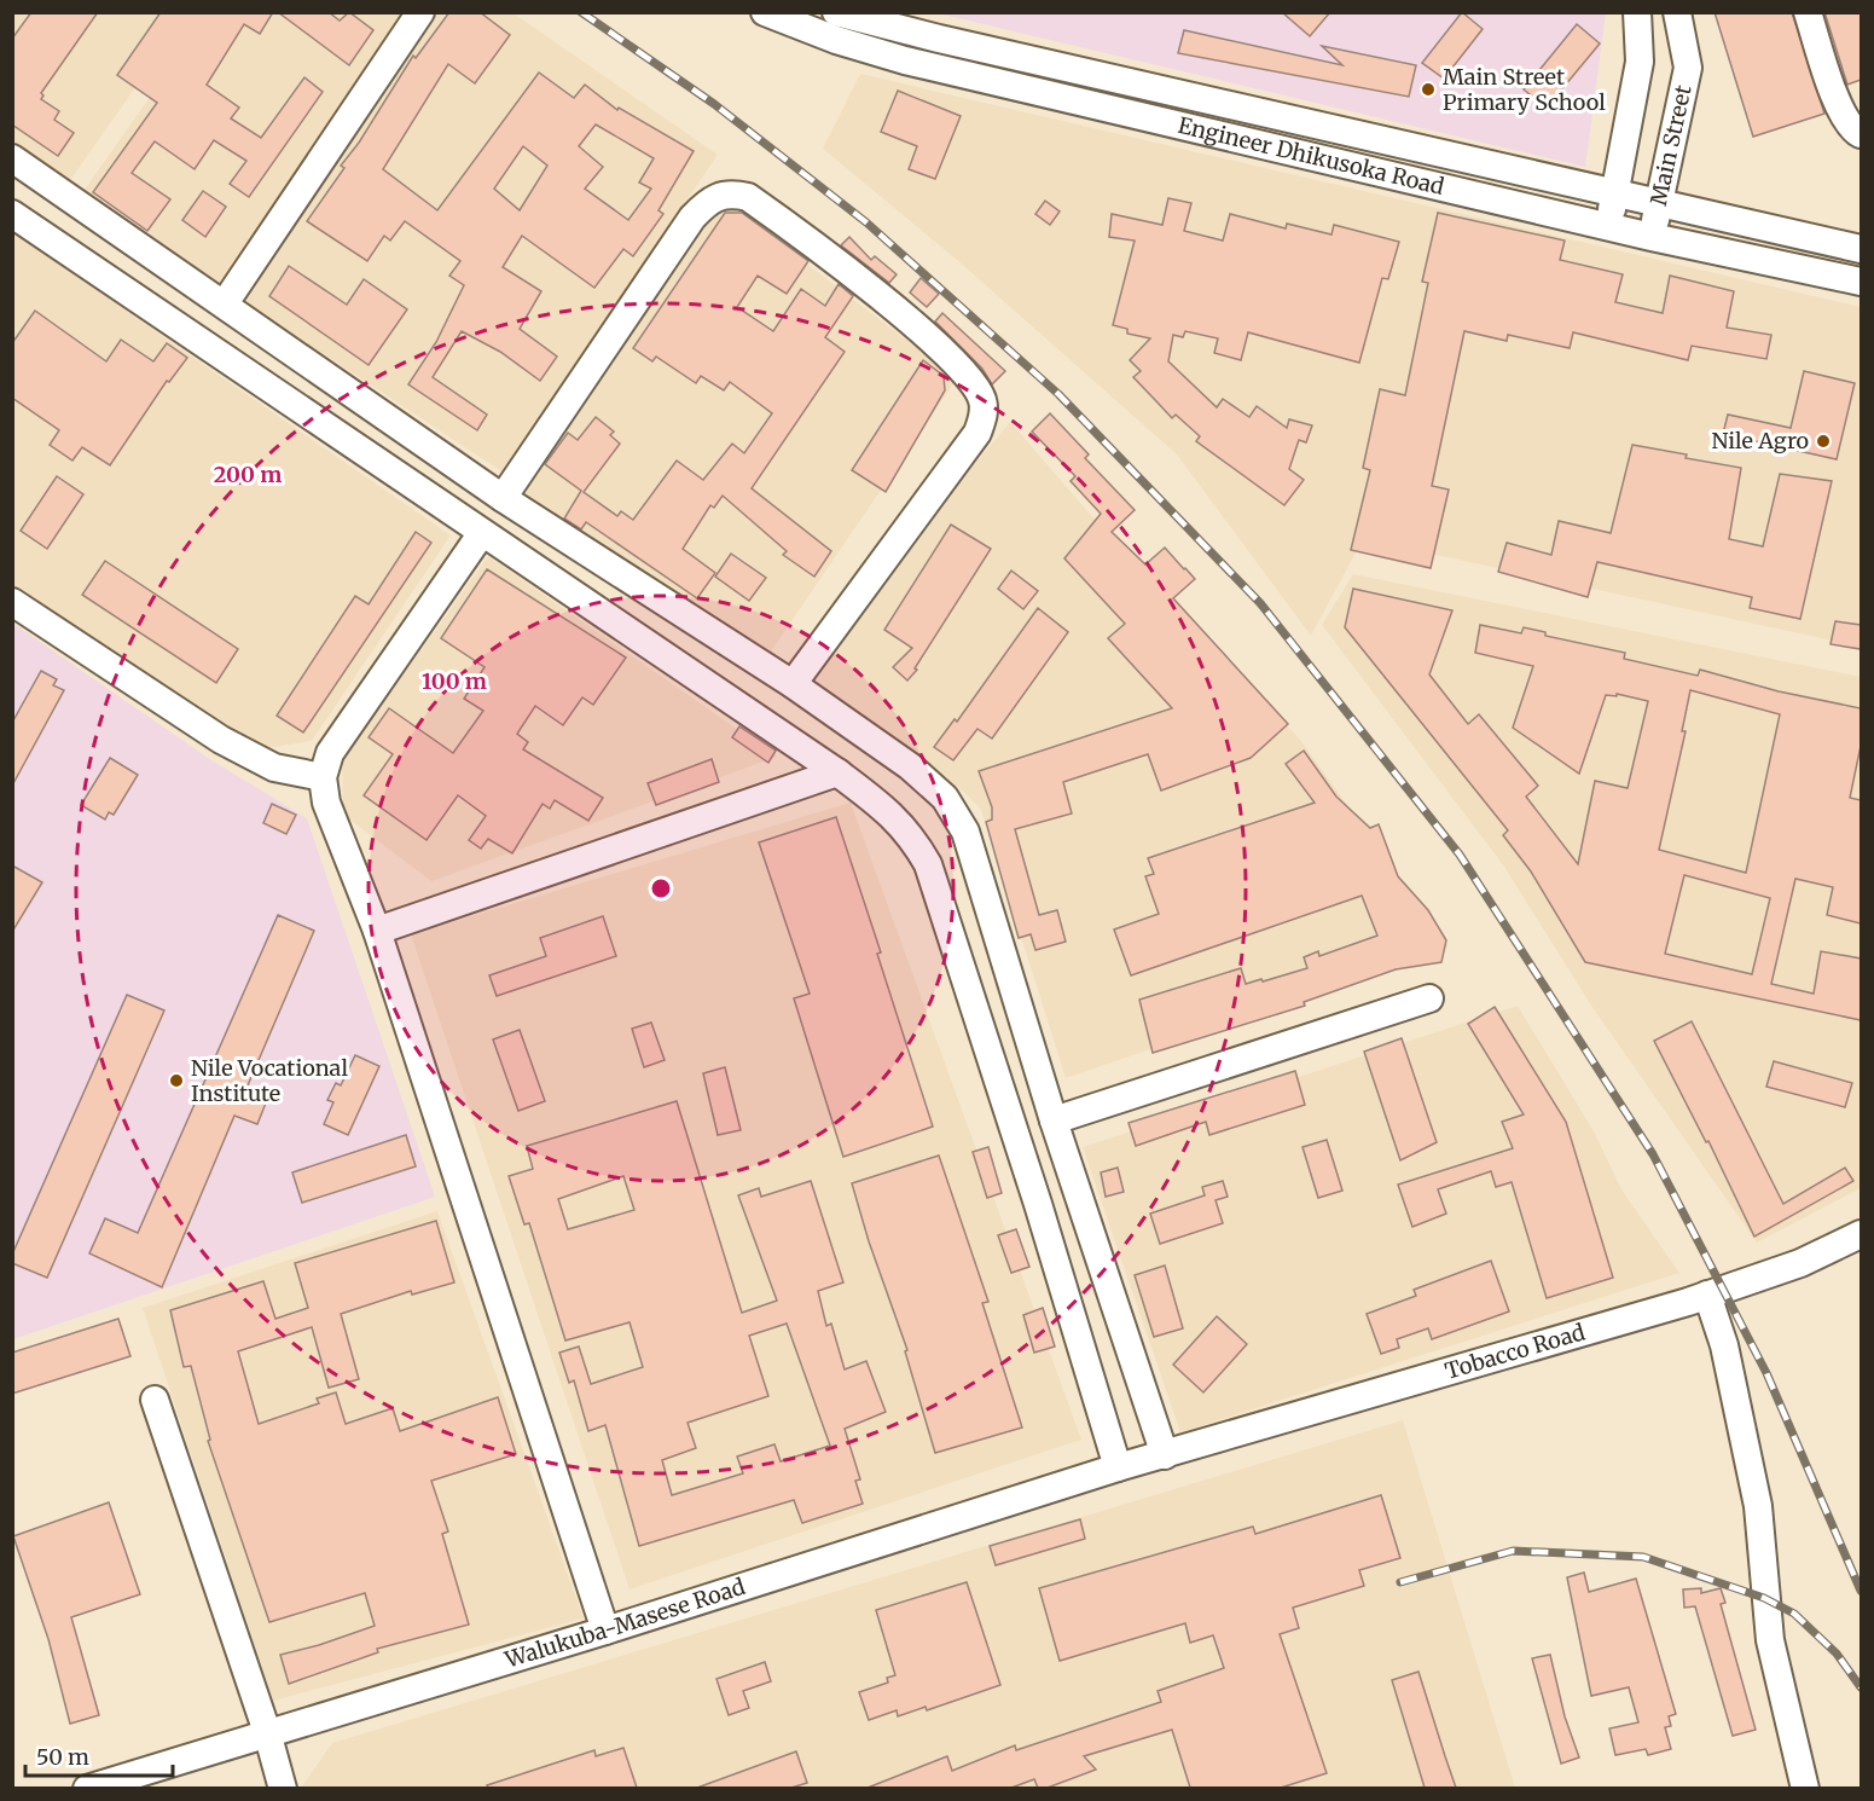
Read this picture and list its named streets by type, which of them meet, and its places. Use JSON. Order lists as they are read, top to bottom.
{
  "streets": {
    "street": [
      "Main Street",
      "Engineer Dhikusoka Road",
      "Tobacco Road",
      "Walukuba-Masese Road"
    ]
  },
  "crossings": [
    ["Main Street", "Engineer Dhikusoka Road"],
    ["Tobacco Road", "Walukuba-Masese Road"]
  ],
  "places": ["Main Street Primary School", "Nile Agro", "Nile Vocational Institute"],
  "scale_bar": "50 m",
  "rings": ["200 m", "100 m"]
}
